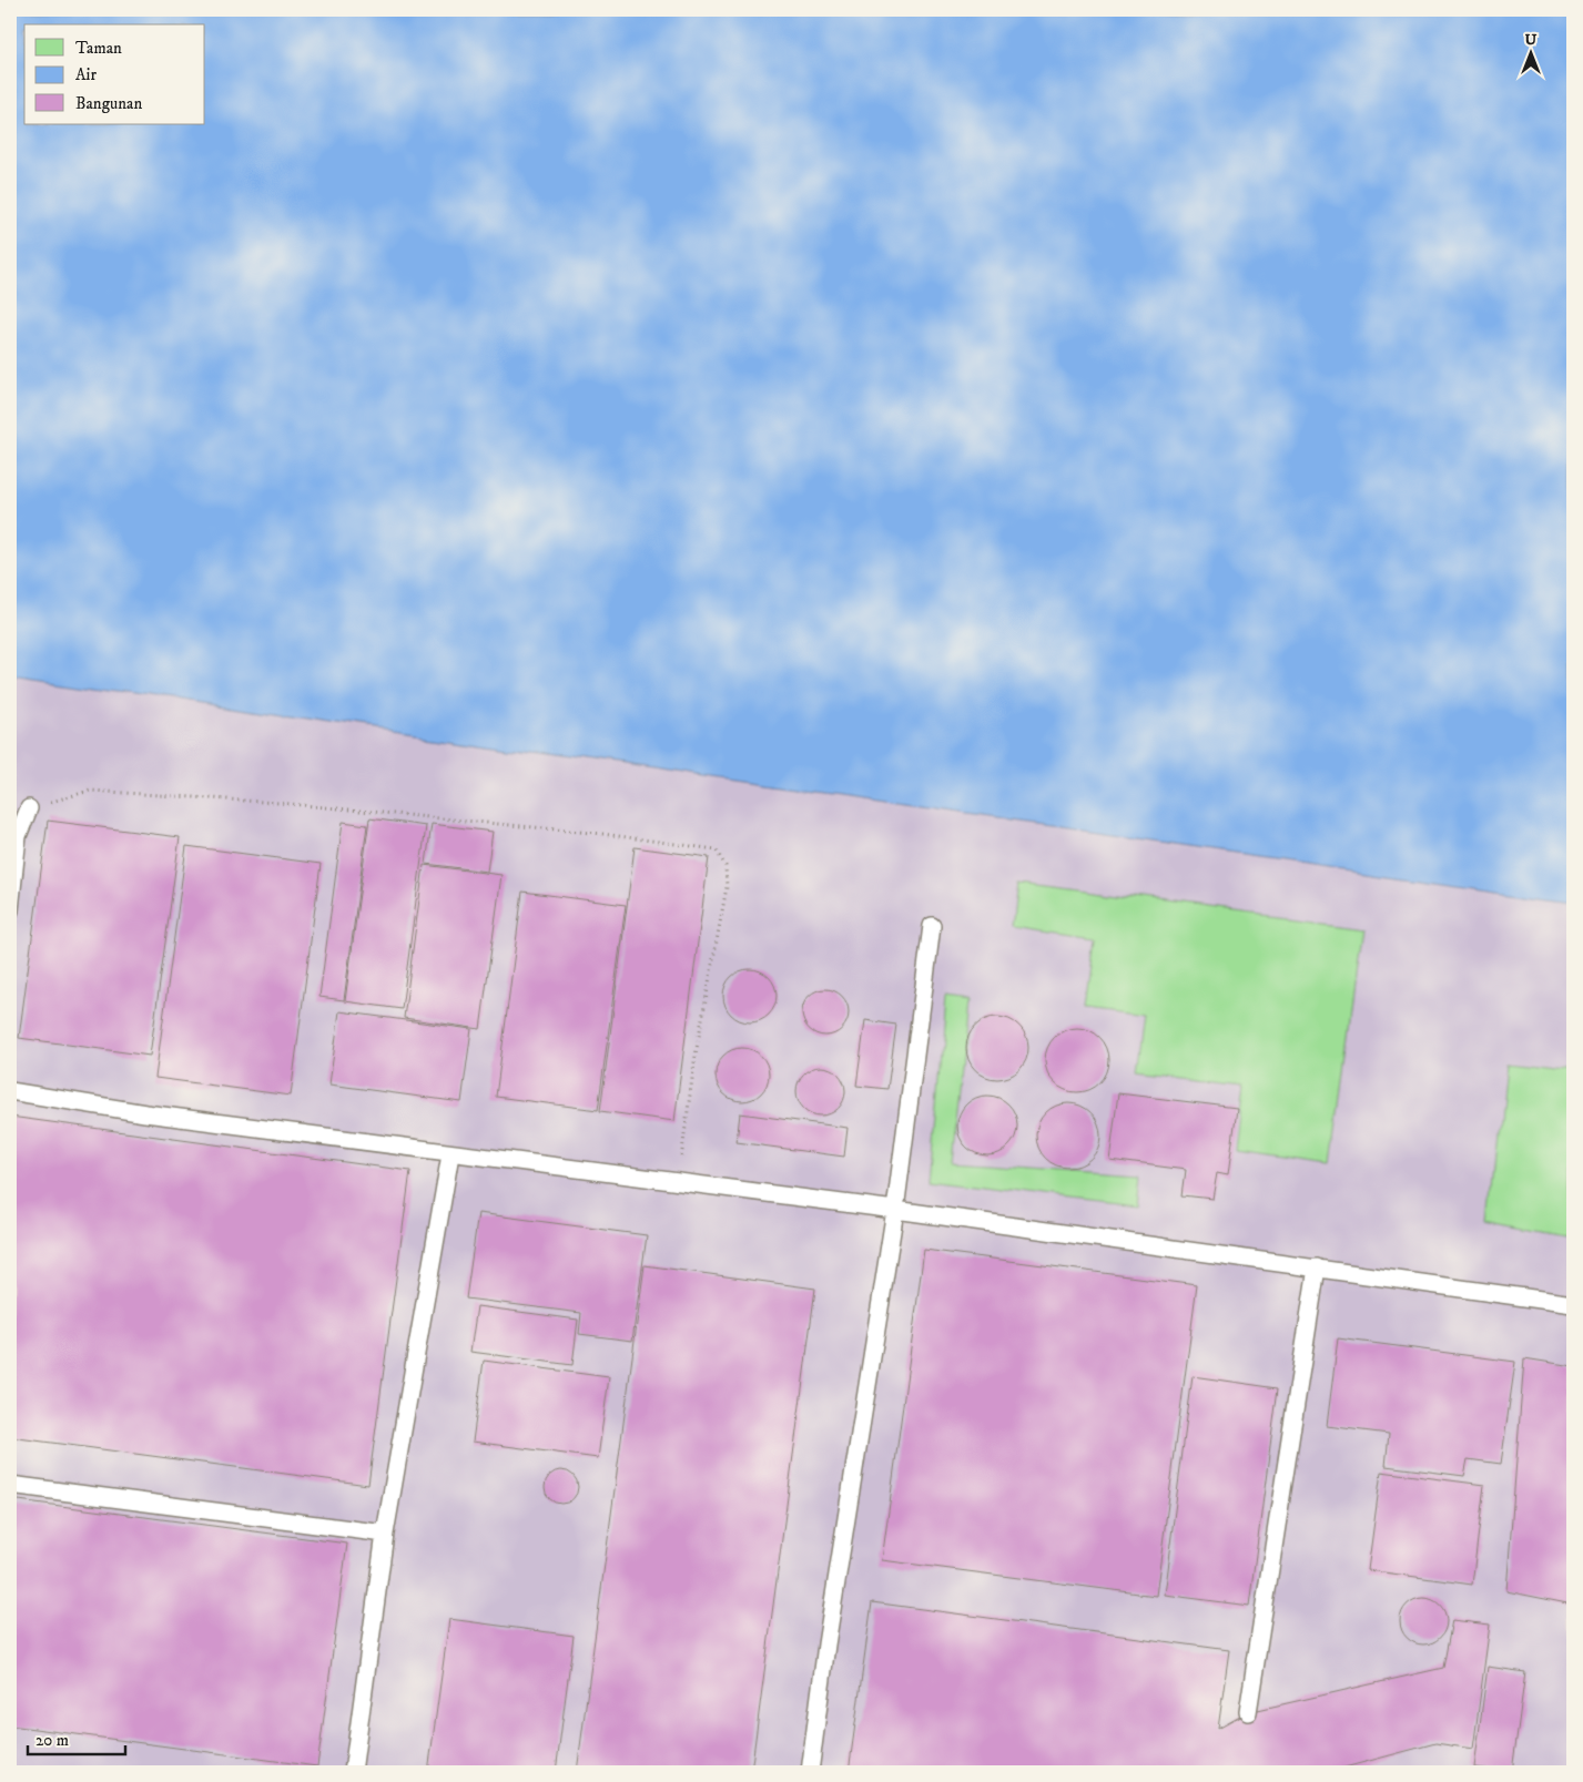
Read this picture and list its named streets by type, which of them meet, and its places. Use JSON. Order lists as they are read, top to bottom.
{
  "legend": ["Taman", "Air", "Bangunan"],
  "scale_bar": "20 m",
  "north": "top"
}
